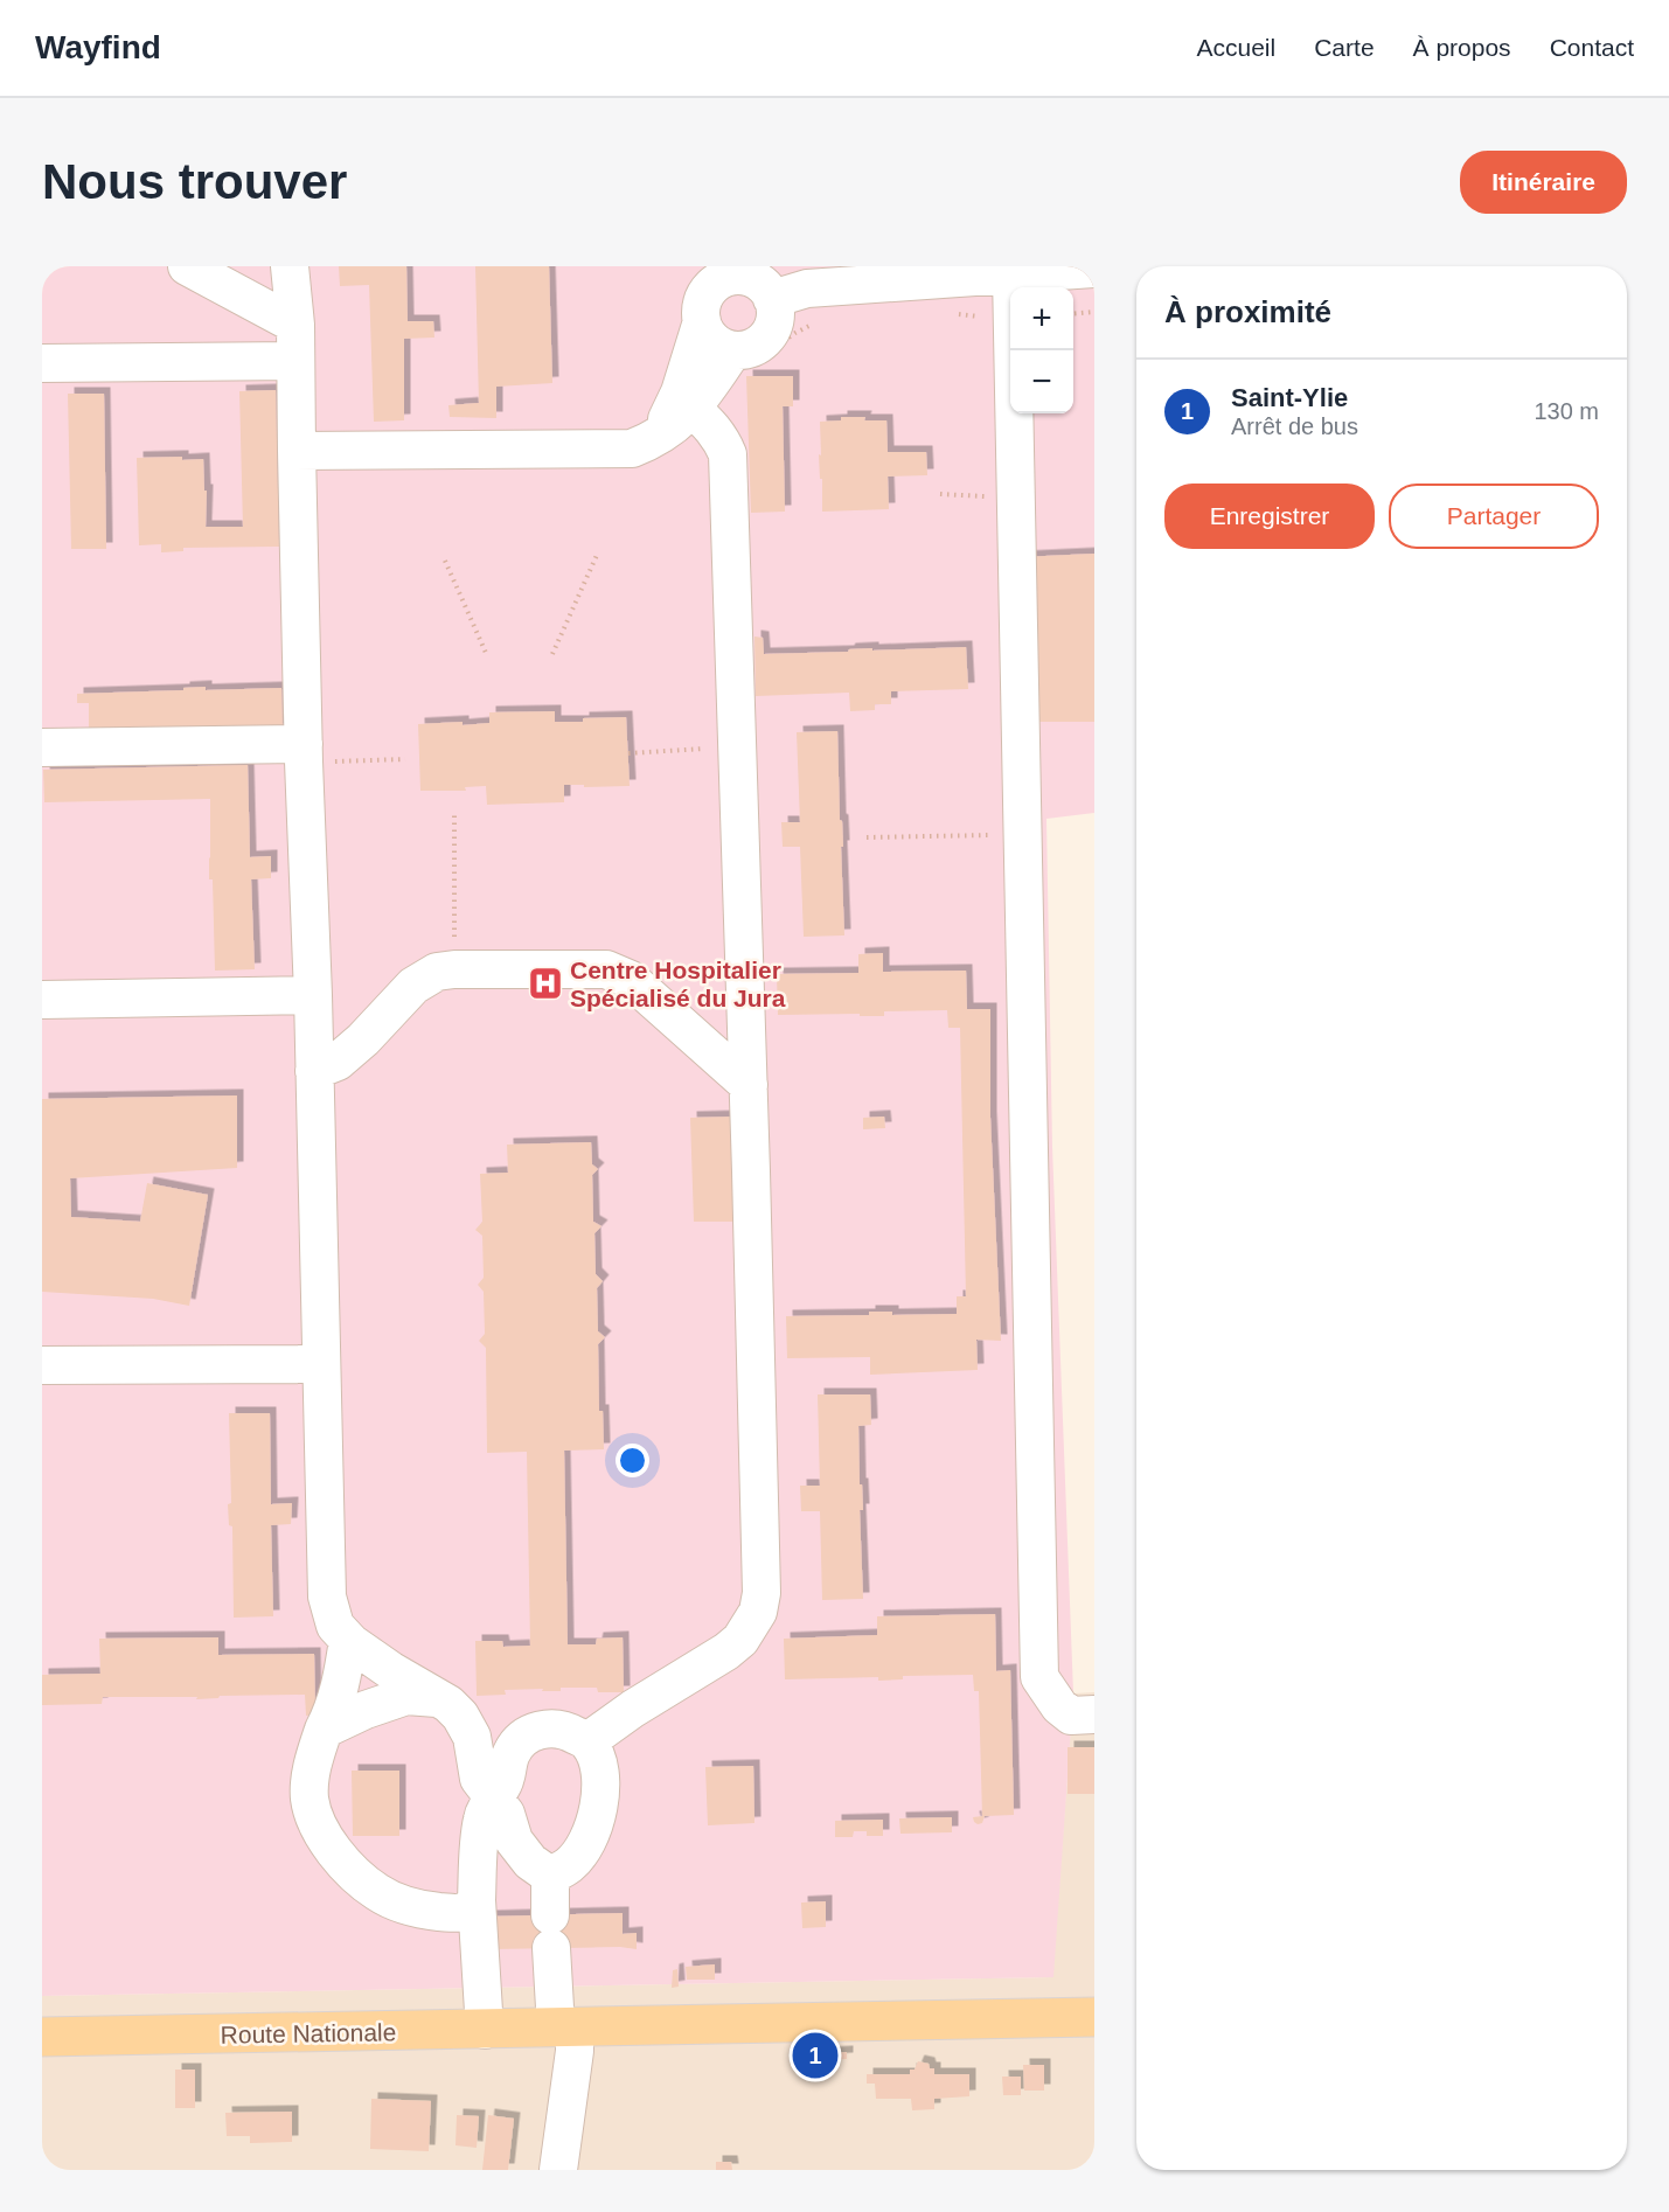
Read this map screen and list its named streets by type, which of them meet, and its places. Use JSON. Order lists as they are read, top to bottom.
{
  "streets": {
    "main road": ["Route Nationale"]
  },
  "places": {
    "hospital": ["Centre Hospitalier Spécialisé du Jura"]
  },
  "page": {
    "header": "Wayfind",
    "nav": [
      "Accueil",
      "Carte",
      "À propos",
      "Contact"
    ],
    "buttons": [
      "Itinéraire",
      ["Enregistrer", "Partager"]
    ],
    "title": "Nous trouver",
    "heading": "À proximité",
    "map_buttons": ["+", "−"],
    "list": [
      {
        "mark": "1",
        "name": "Saint-Ylie",
        "note": "Arrêt de bus",
        "value": "130 m"
      }
    ],
    "pins": "1"
  }
}
